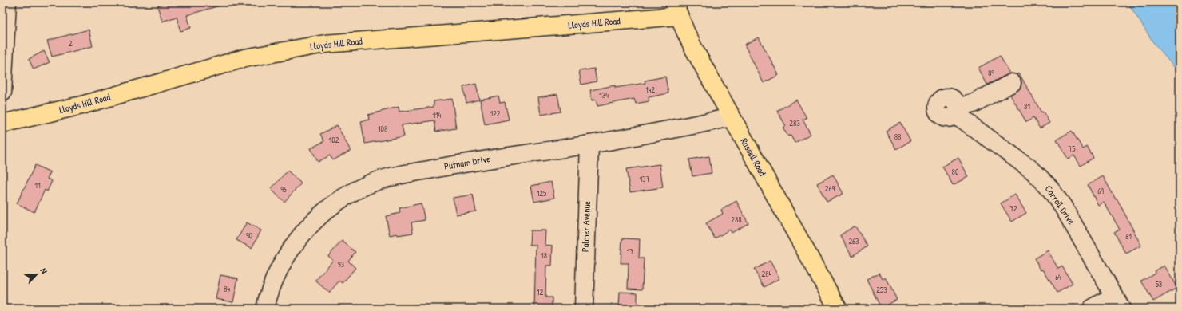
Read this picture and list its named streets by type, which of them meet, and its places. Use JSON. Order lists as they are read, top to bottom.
{
  "streets": {
    "main road": ["Lloyds Hill Road", "Russell Road"],
    "street": ["Putnam Drive", "Carroll Drive", "Palmer Avenue"]
  },
  "crossings": [
    ["Lloyds Hill Road", "Russell Road"],
    ["Russell Road", "Putnam Drive"],
    ["Putnam Drive", "Palmer Avenue"]
  ],
  "house_numbers": [
    "2",
    "89",
    "142",
    "134",
    "81",
    "122",
    "114",
    "283",
    "108",
    "88",
    "102",
    "75",
    "80",
    "137",
    "11",
    "269",
    "96",
    "69",
    "125",
    "72",
    "288",
    "90",
    "61",
    "263",
    "17",
    "18",
    "93",
    "284",
    "64",
    "53",
    "84",
    "253",
    "12"
  ],
  "north": "top right"
}
